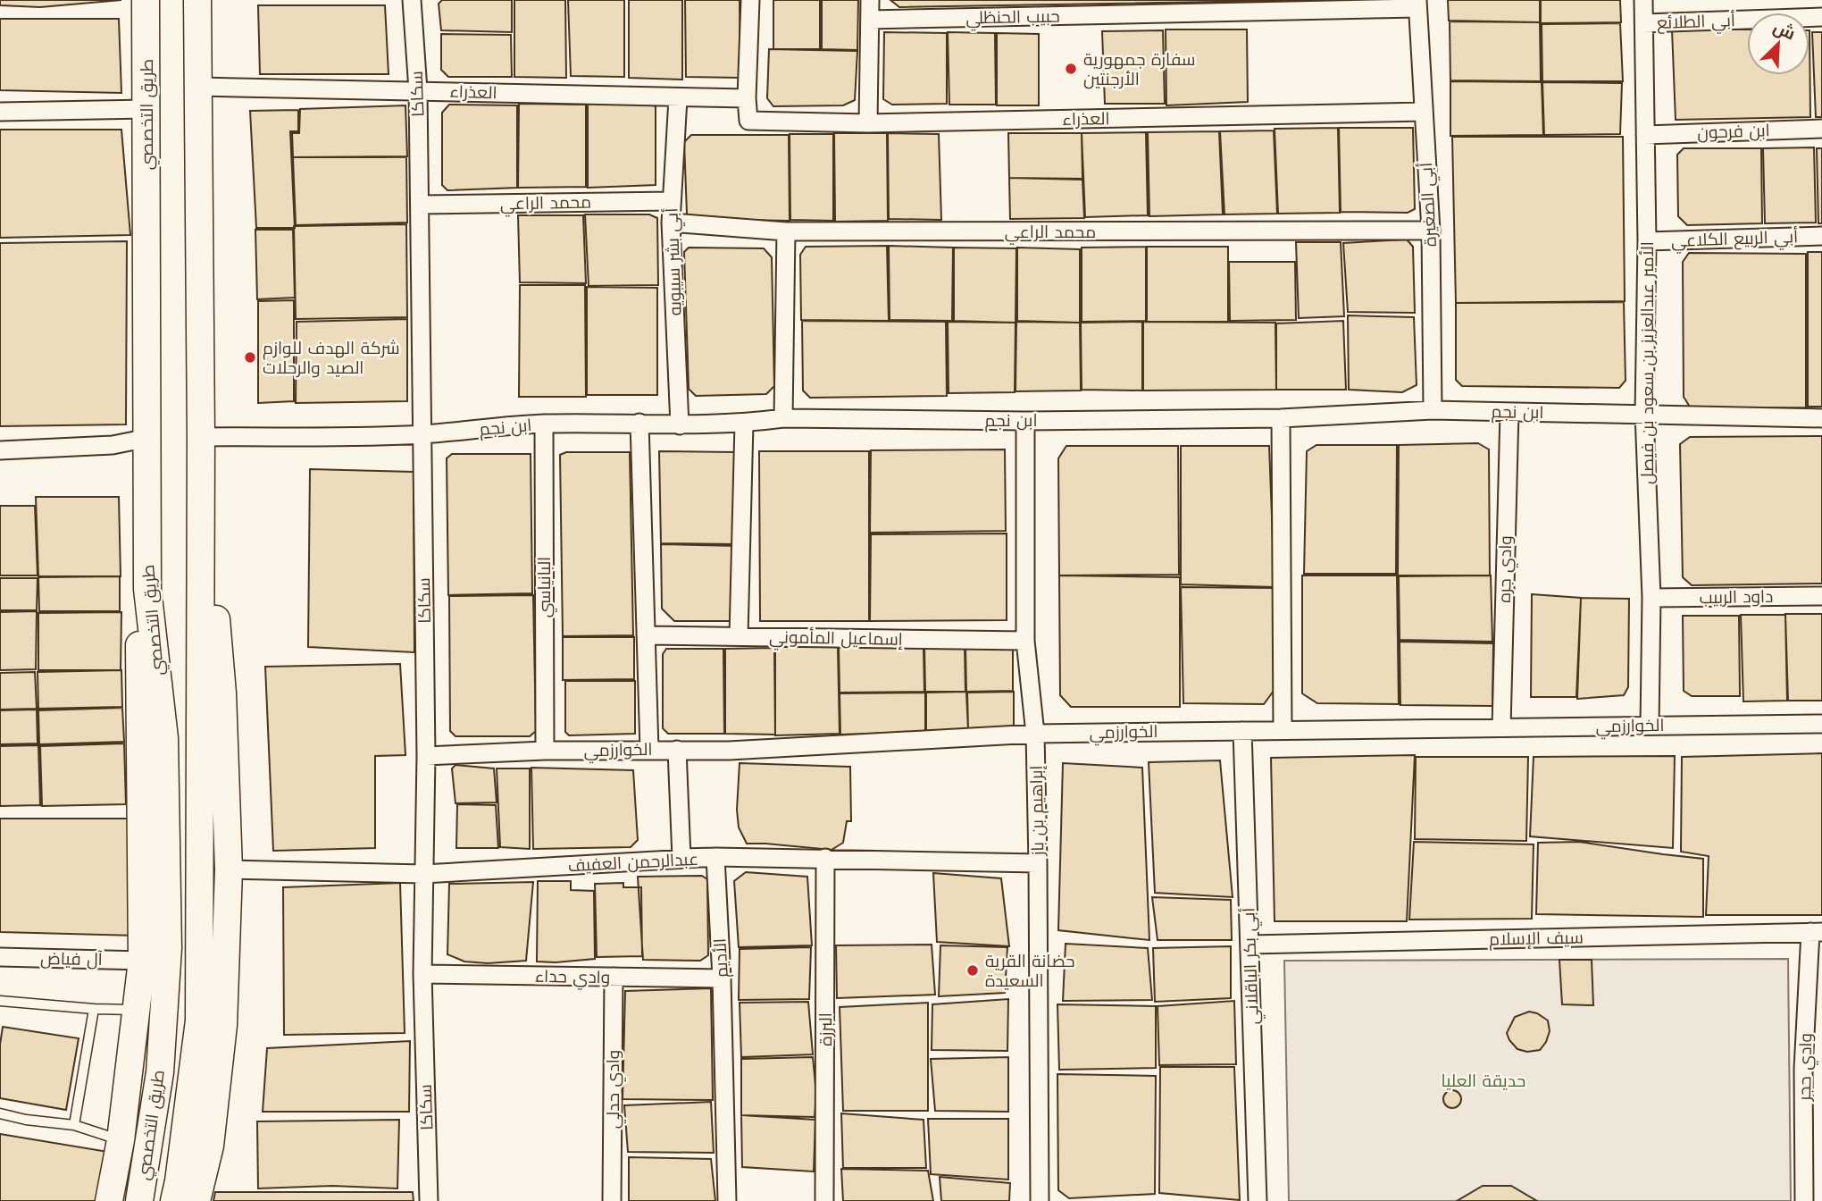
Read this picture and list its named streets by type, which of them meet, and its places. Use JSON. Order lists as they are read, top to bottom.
{
  "streets": {
    "main road": ["طريق التخصصي"],
    "street": [
      "حبيب الحنظلي",
      "أبي الطلائع",
      "العذراء",
      "سكاكا",
      "ابن فرحون",
      "محمد الراعي",
      "أبي الصغيرة",
      "أبي الربيع الكلاعي",
      "أبي بشر سيبويه",
      "الأمير عبدالعزيز بن سعود بن فيصل",
      "ابن نجم",
      "وادي جره",
      "البانياسي",
      "داود الربيب",
      "إسماعيل المأموني",
      "الخوارزمي",
      "إبراهيم بن باز",
      "عبدالرحمن العفيف",
      "سيف الإسلام",
      "الأديم",
      "آل فياض",
      "أبي بكر الباقلاني",
      "وادي حداء",
      "البرزة",
      "وادي حجر",
      "وادي حدلي"
    ]
  },
  "crossings": [
    ["حبيب الحنظلي", "أبي الصغيرة"],
    ["أبي الطلائع", "الأمير عبدالعزيز بن سعود بن فيصل"],
    ["العذراء", "سكاكا"],
    ["العذراء", "طريق التخصصي"],
    ["العذراء", "أبي الصغيرة"],
    ["العذراء", "أبي بشر سيبويه"],
    ["سكاكا", "محمد الراعي"],
    ["سكاكا", "ابن نجم"],
    ["سكاكا", "الخوارزمي"],
    ["سكاكا", "عبدالرحمن العفيف"],
    ["سكاكا", "وادي حداء"],
    ["طريق التخصصي", "ابن نجم"],
    ["ابن فرحون", "الأمير عبدالعزيز بن سعود بن فيصل"],
    ["محمد الراعي", "أبي الصغيرة"],
    ["محمد الراعي", "أبي بشر سيبويه"],
    ["أبي الصغيرة", "ابن نجم"],
    ["أبي الربيع الكلاعي", "الأمير عبدالعزيز بن سعود بن فيصل"],
    ["أبي بشر سيبويه", "ابن نجم"],
    ["الأمير عبدالعزيز بن سعود بن فيصل", "ابن نجم"],
    ["الأمير عبدالعزيز بن سعود بن فيصل", "داود الربيب"],
    ["الأمير عبدالعزيز بن سعود بن فيصل", "الخوارزمي"],
    ["ابن نجم", "وادي جره"],
    ["ابن نجم", "البانياسي"],
    ["ابن نجم", "إبراهيم بن باز"],
    ["وادي جره", "الخوارزمي"],
    ["البانياسي", "الخوارزمي"],
    ["إسماعيل المأموني", "إبراهيم بن باز"],
    ["الخوارزمي", "إبراهيم بن باز"],
    ["الخوارزمي", "أبي بكر الباقلاني"],
    ["إبراهيم بن باز", "عبدالرحمن العفيف"],
    ["عبدالرحمن العفيف", "الأديم"],
    ["عبدالرحمن العفيف", "البرزة"],
    ["سيف الإسلام", "أبي بكر الباقلاني"],
    ["سيف الإسلام", "وادي حجر"],
    ["الأديم", "وادي حداء"],
    ["وادي حداء", "وادي حدلي"]
  ],
  "parks": ["حديقة العليا"],
  "places": ["سفارة جمهورية الأرجنتين", "شركة الهدف للوازم الصيد والرحلات", "حضانة القرية السعيدة"],
  "north": "top right"
}
